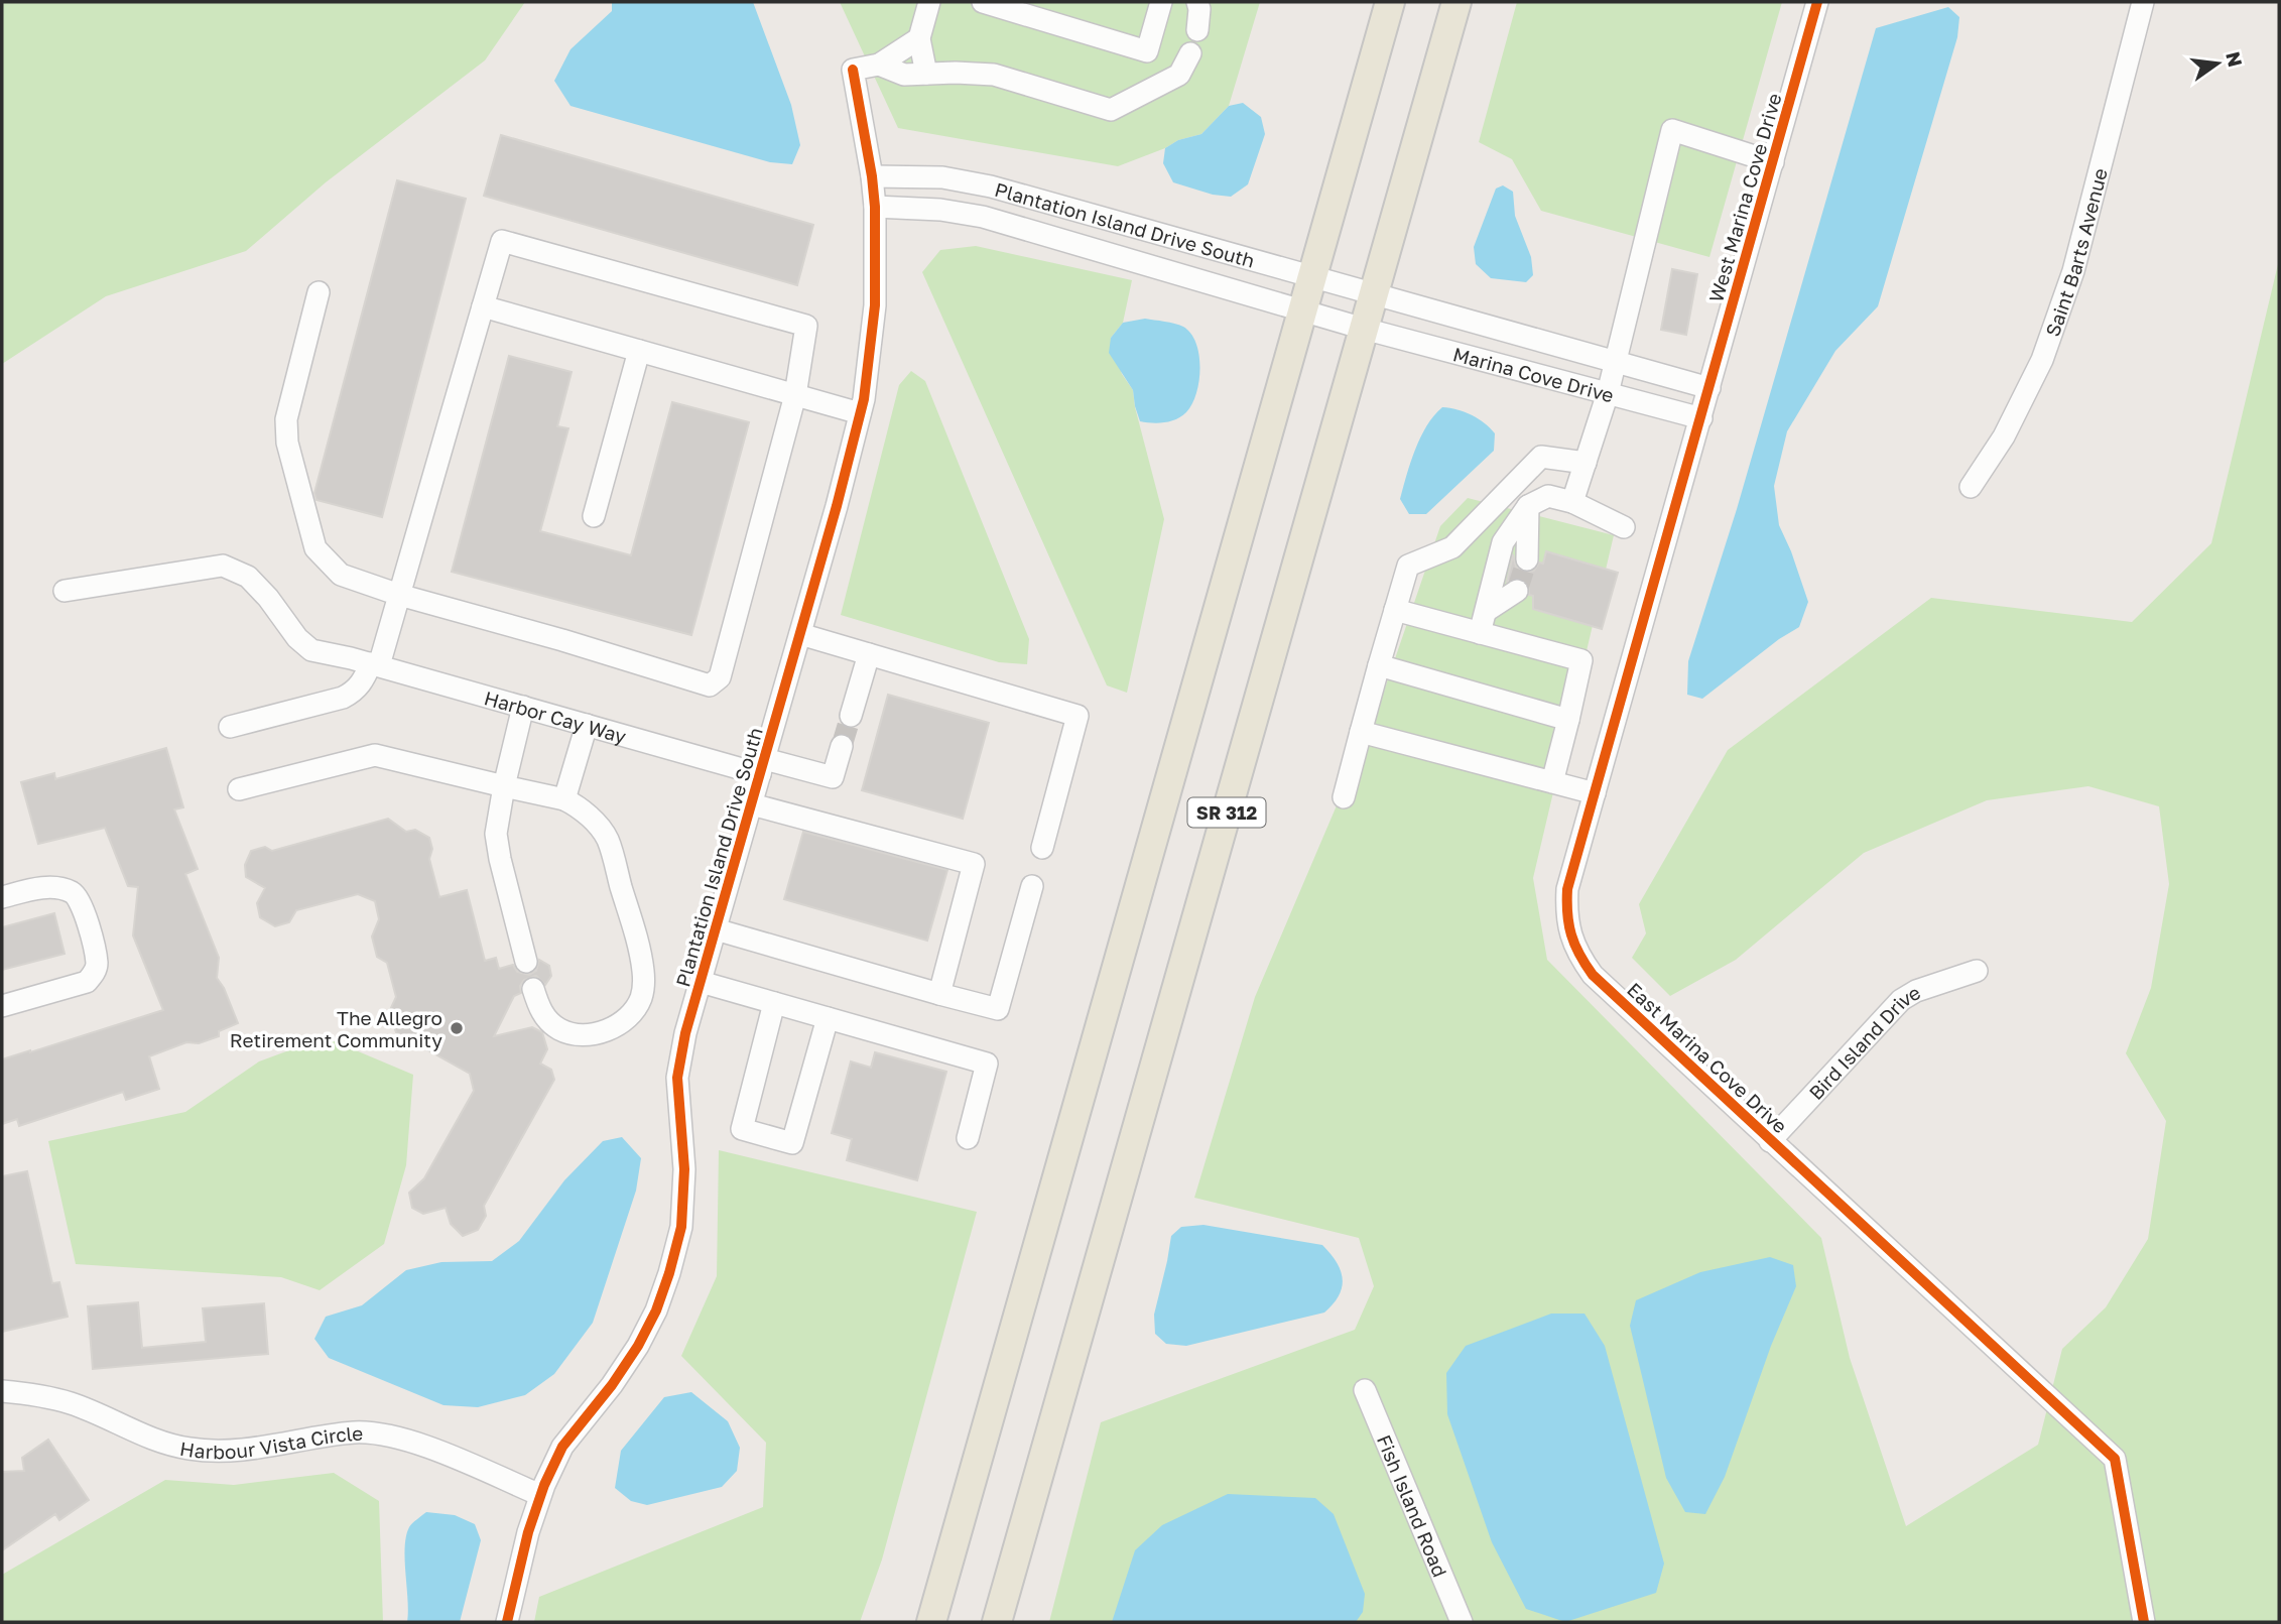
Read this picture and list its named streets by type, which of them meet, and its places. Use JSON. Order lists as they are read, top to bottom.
{
  "streets": {
    "main road": ["SR 312"],
    "street": [
      "West Marina Cove Drive",
      "Plantation Island Drive South",
      "Saint Barts Avenue",
      "Marina Cove Drive",
      "Harbor Cay Way",
      "Bird Island Drive",
      "East Marina Cove Drive",
      "Harbour Vista Circle",
      "Fish Island Road"
    ]
  },
  "crossings": [
    ["West Marina Cove Drive", "Marina Cove Drive"],
    ["West Marina Cove Drive", "East Marina Cove Drive"],
    ["Plantation Island Drive South", "Marina Cove Drive"],
    ["Plantation Island Drive South", "Harbor Cay Way"],
    ["Plantation Island Drive South", "SR 312"],
    ["Plantation Island Drive South", "Harbour Vista Circle"],
    ["Marina Cove Drive", "SR 312"],
    ["Marina Cove Drive", "East Marina Cove Drive"],
    ["Bird Island Drive", "East Marina Cove Drive"]
  ],
  "places": ["The Allegro Retirement Community"],
  "north": "right"
}
